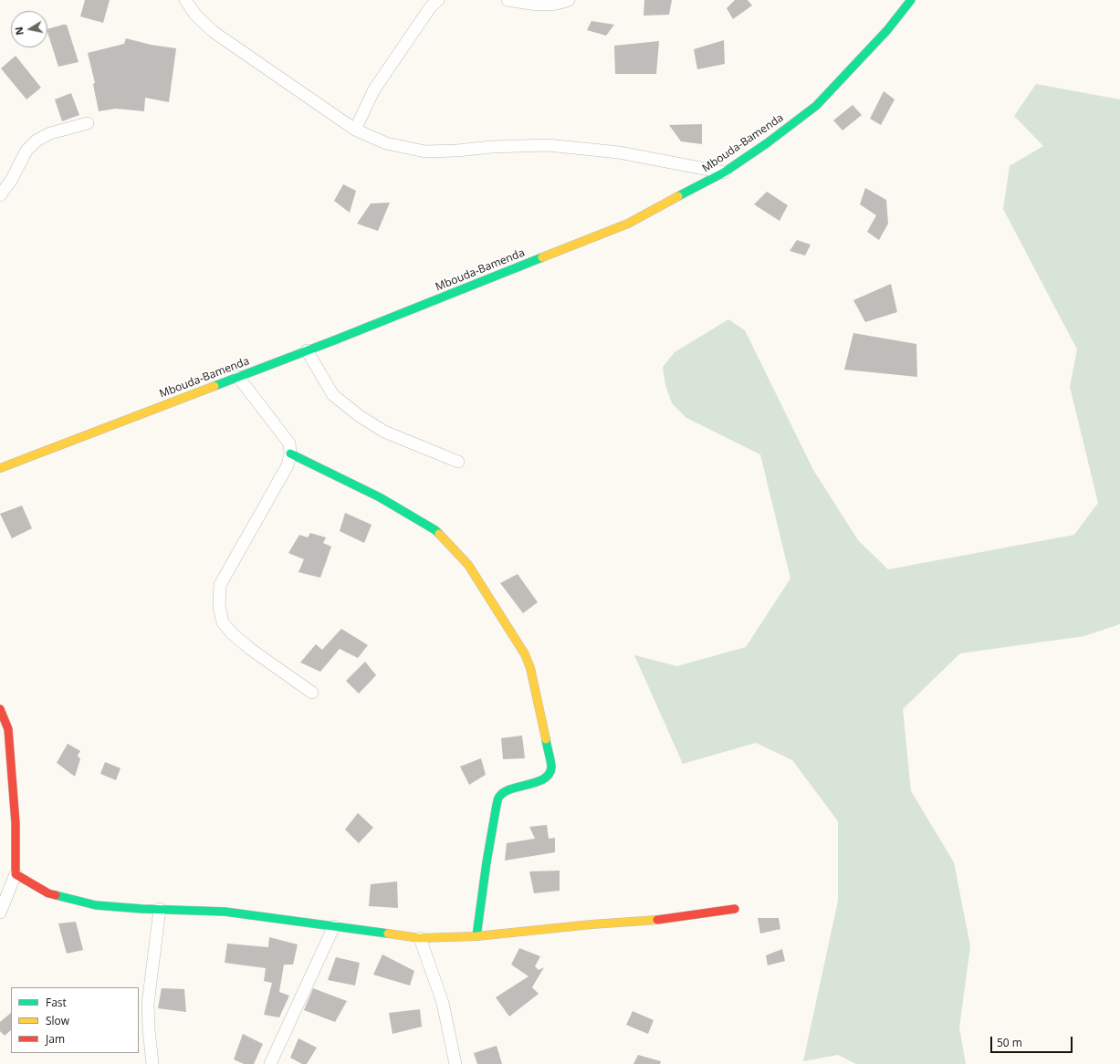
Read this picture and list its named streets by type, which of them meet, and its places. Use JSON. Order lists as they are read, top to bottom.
{
  "streets": {
    "main road": ["Mbouda-Bamenda"]
  },
  "legend": ["Fast", "Slow", "Jam"],
  "scale_bar": "50 m",
  "north": "left"
}
